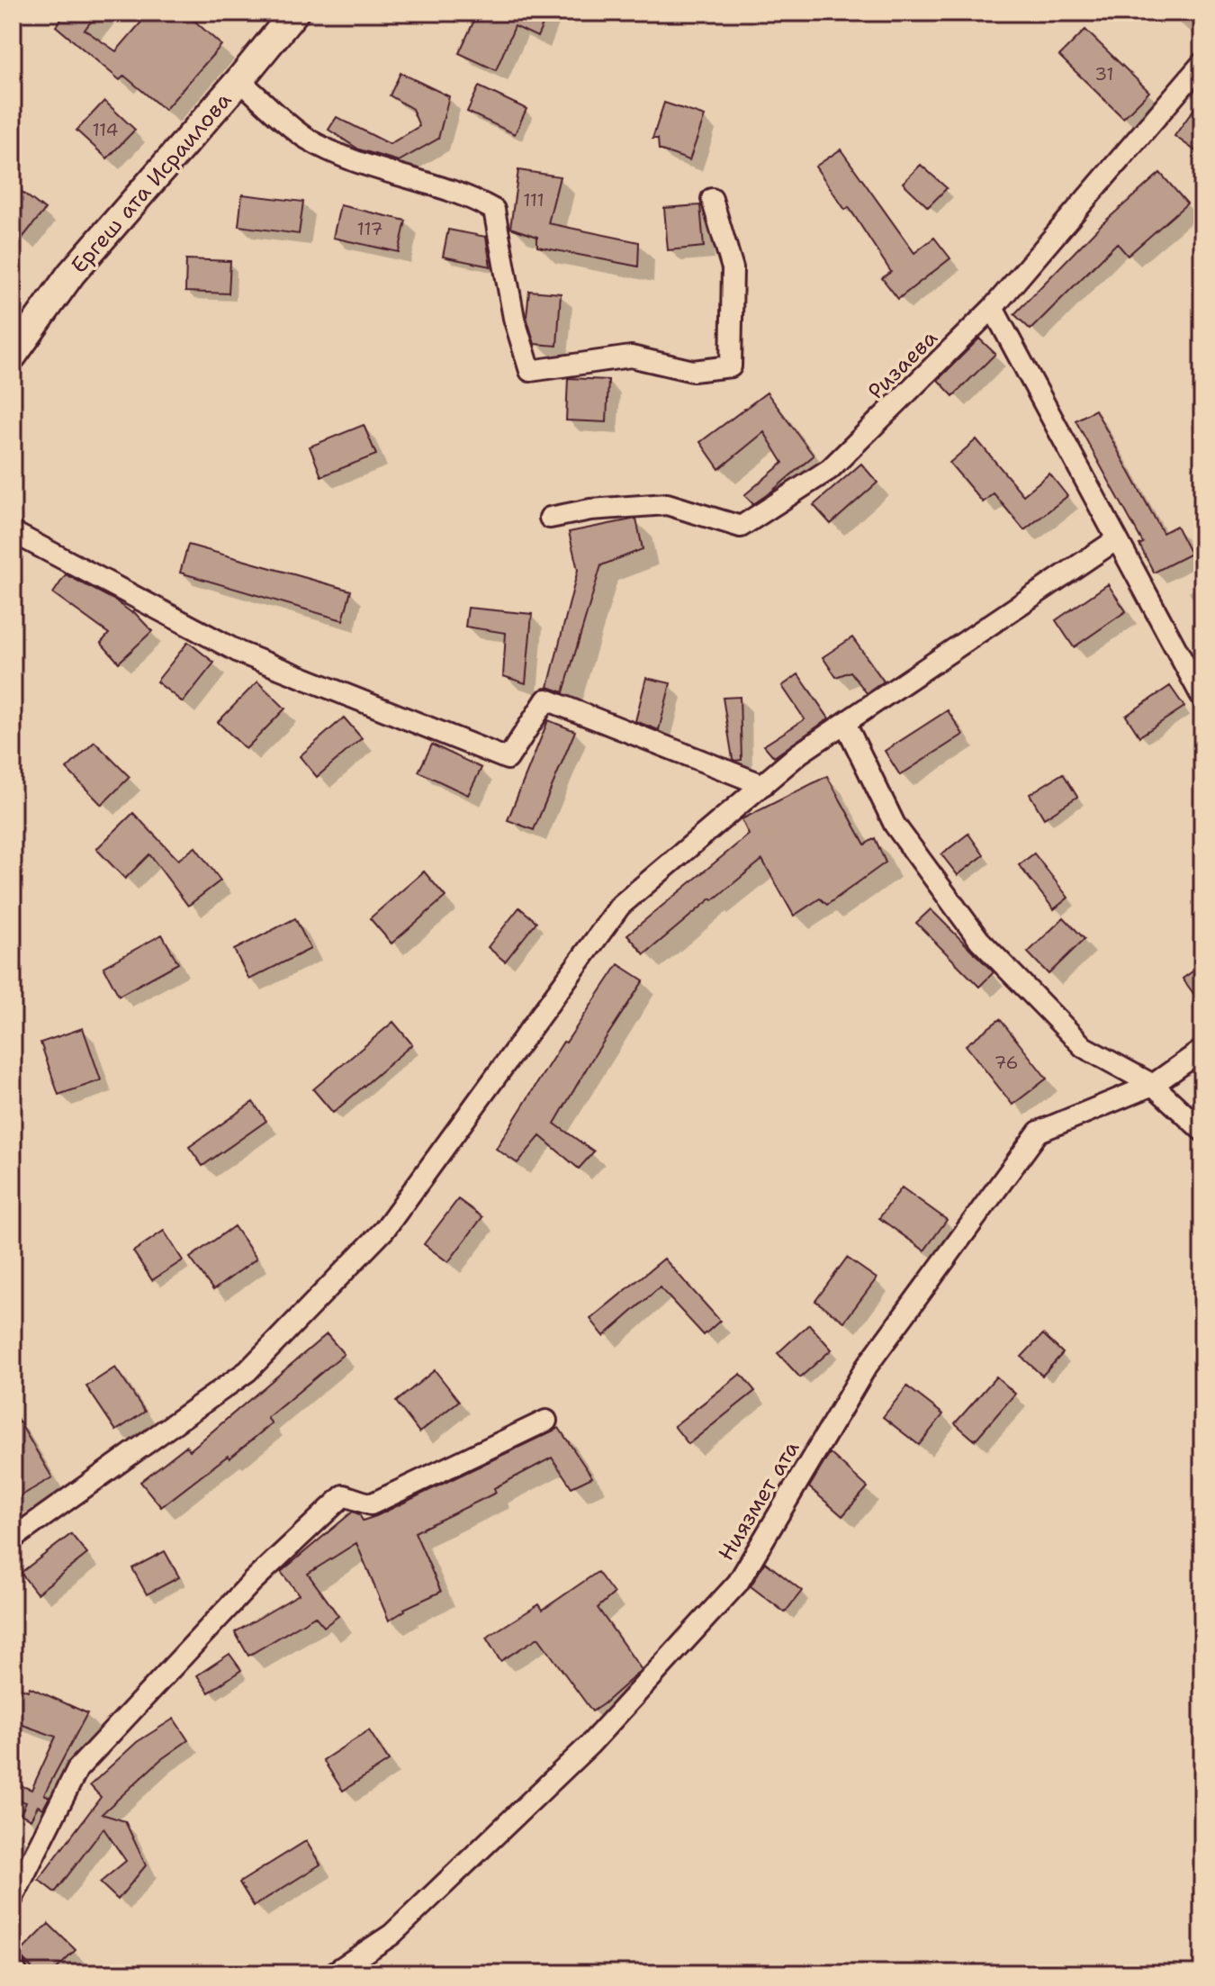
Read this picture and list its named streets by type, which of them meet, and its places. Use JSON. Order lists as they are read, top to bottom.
{
  "streets": {
    "main road": ["Ергеш ата Исраилова"],
    "street": ["Ризаева", "Ниязмет ата"]
  },
  "house_numbers": [
    "31",
    "114",
    "111",
    "117",
    "76"
  ]
}
